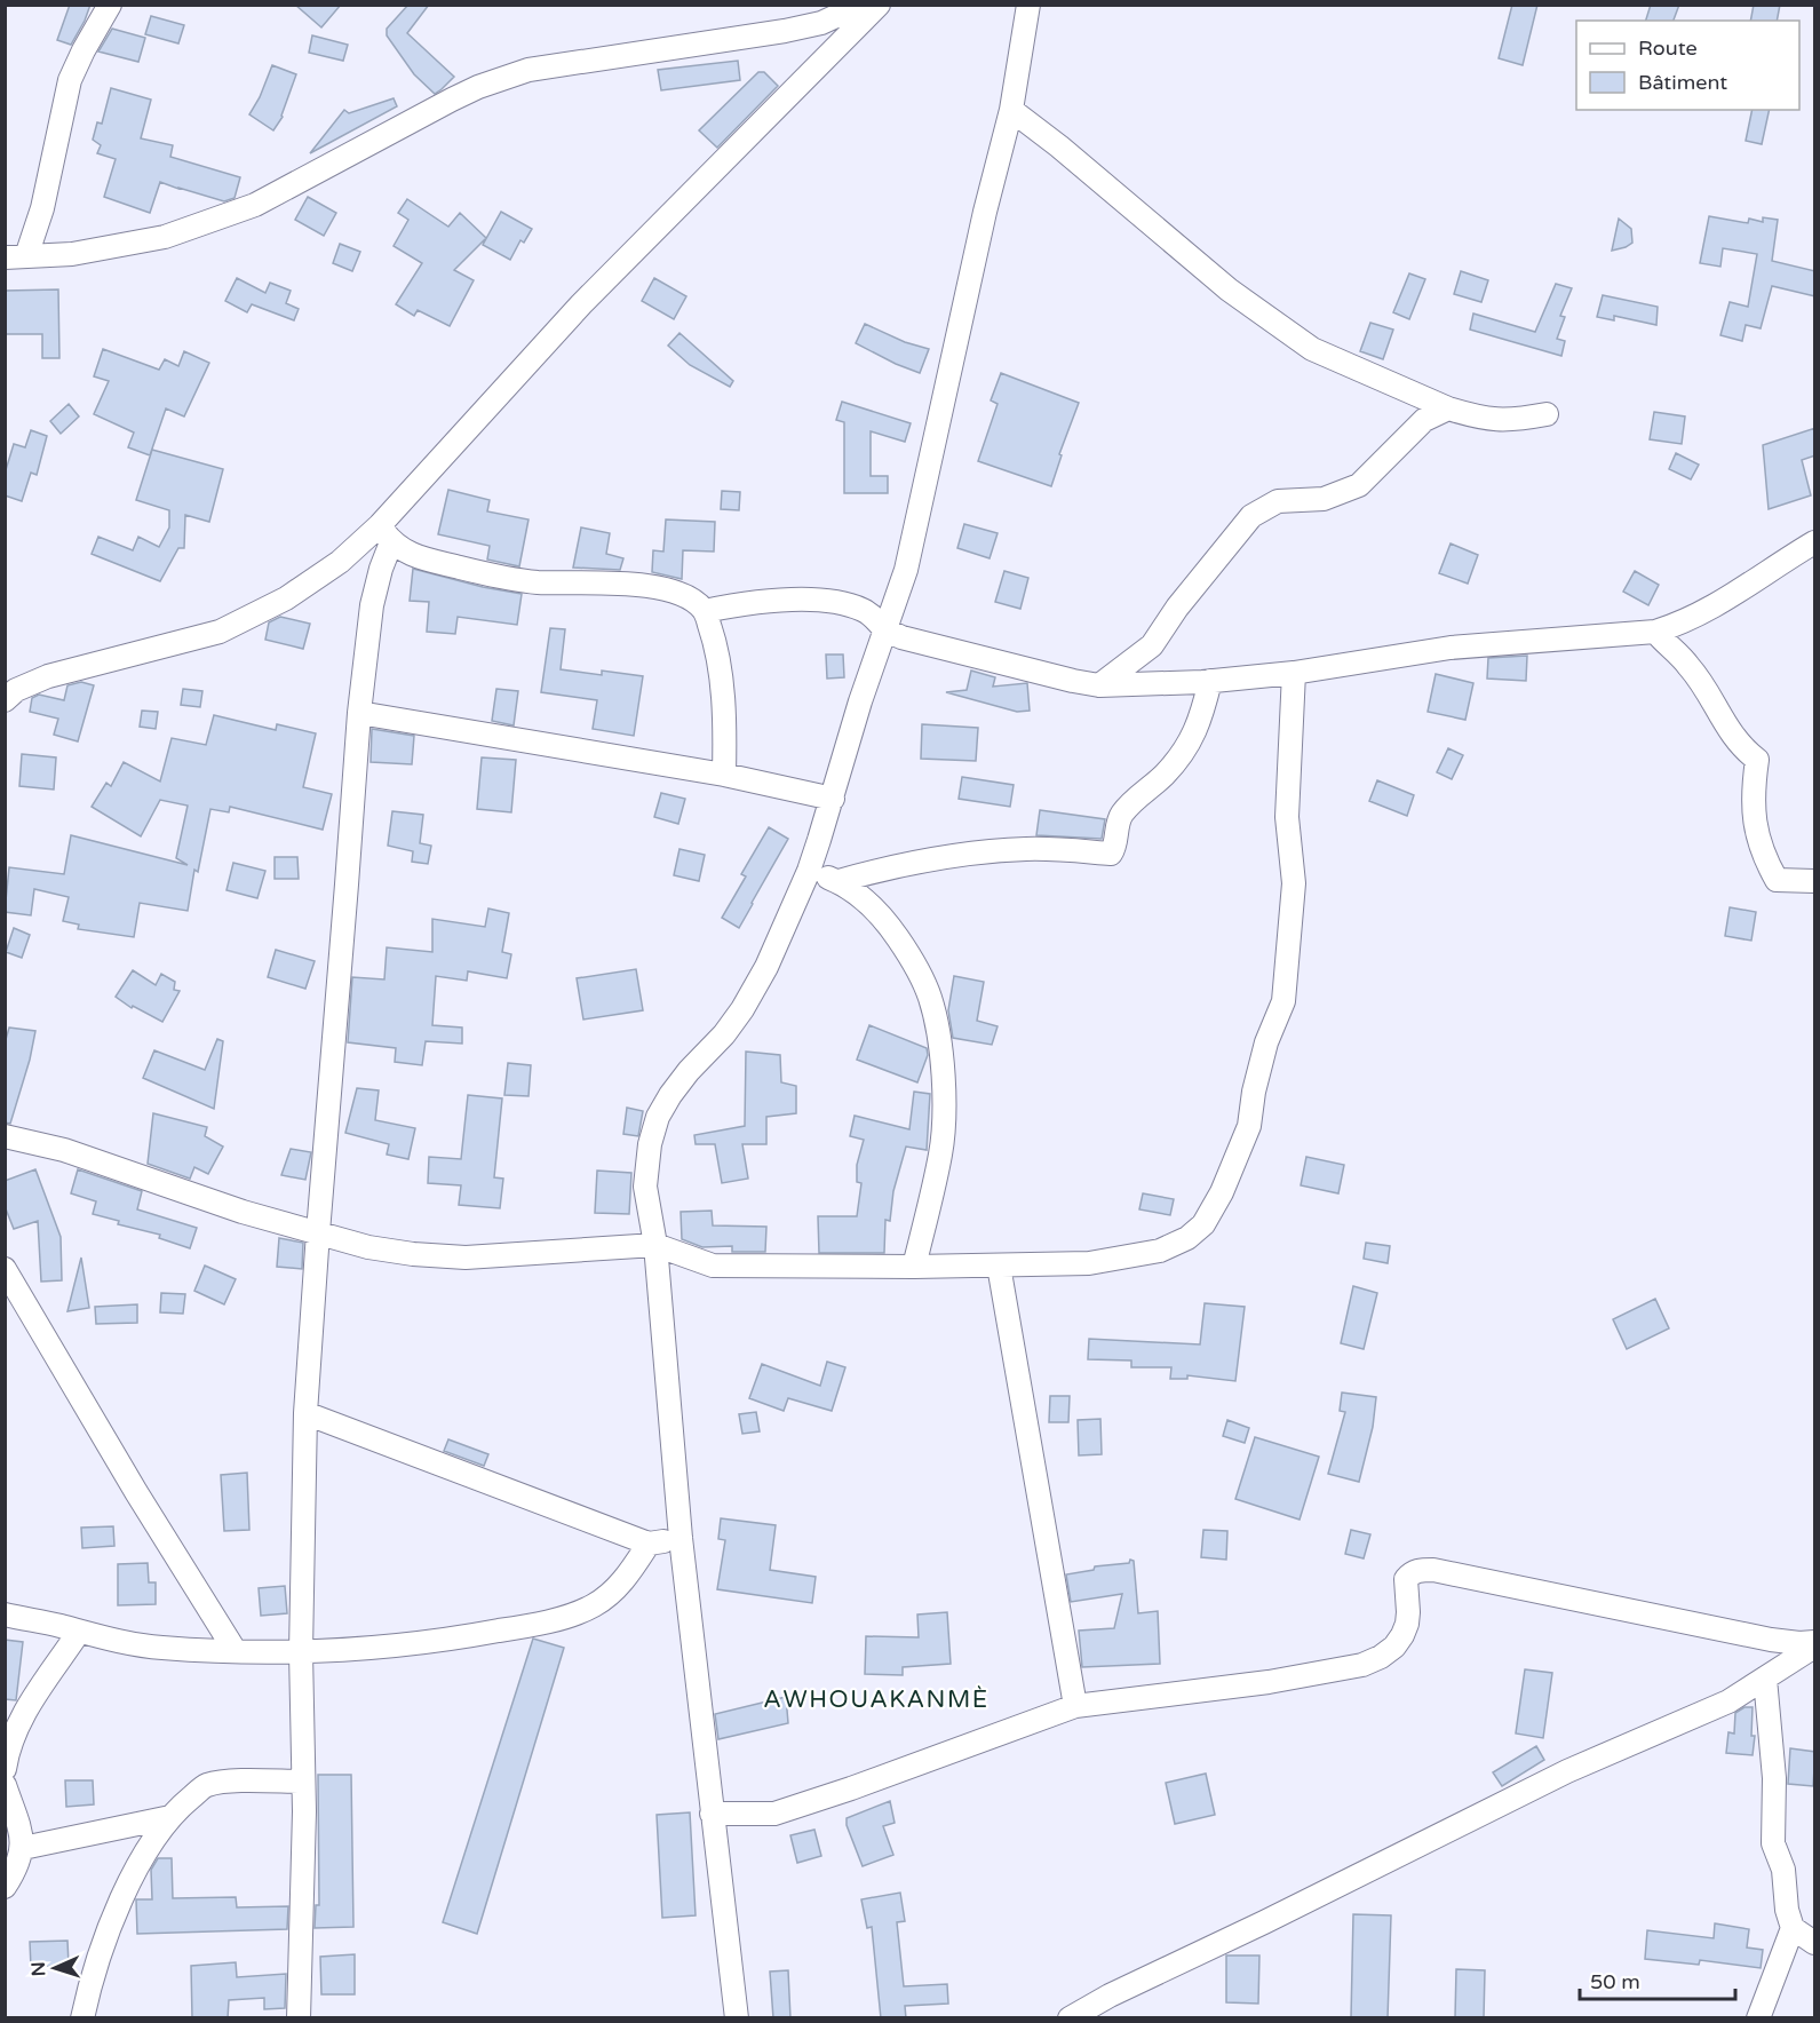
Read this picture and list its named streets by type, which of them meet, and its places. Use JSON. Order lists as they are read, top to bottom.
{
  "districts": ["AWHOUAKANMÈ"],
  "legend": ["Route", "Bâtiment"],
  "scale_bar": "50 m",
  "north": "left"
}
